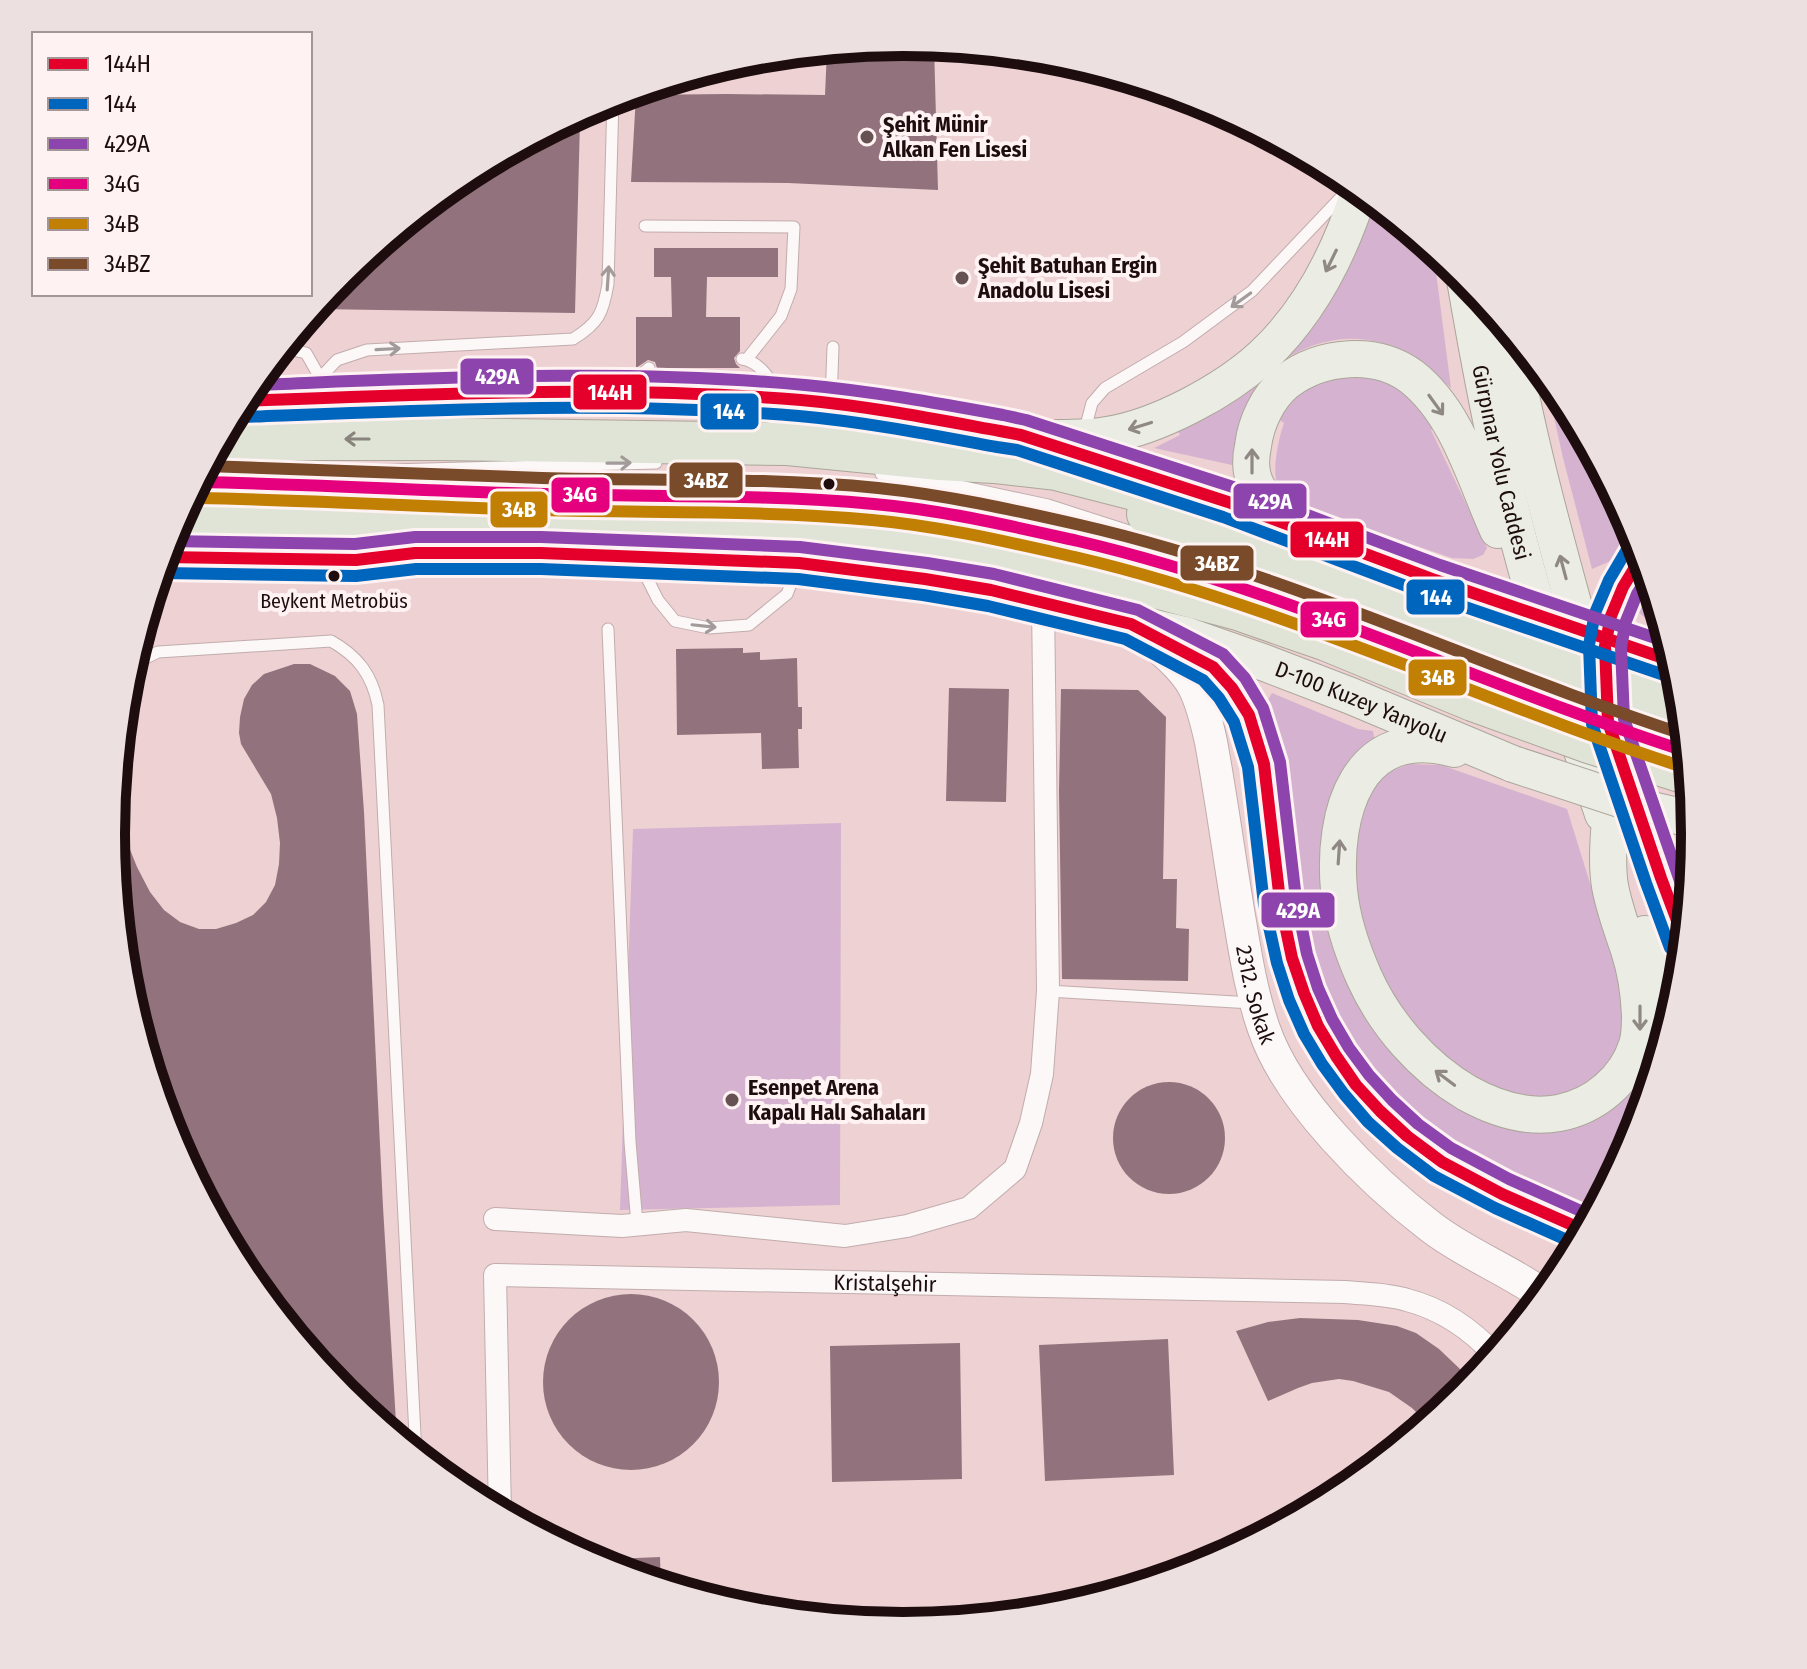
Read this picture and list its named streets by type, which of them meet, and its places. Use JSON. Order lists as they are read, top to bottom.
{
  "streets": {
    "main road": ["Gürpınar Yolu Caddesi", "D-100 Kuzey Yanyolu"],
    "street": ["2312. Sokak", "Kristalşehir"]
  },
  "crossings": [
    ["D-100 Kuzey Yanyolu", "2312. Sokak"]
  ],
  "places": [
    "Şehit Münir Alkan Fen Lisesi",
    "Şehit Batuhan Ergin Anadolu Lisesi",
    "Beykent Metrobüs",
    "Esenpet Arena Kapalı Halı Sahaları"
  ],
  "lines": [
    "transit line 429A",
    "transit line 144H",
    "transit line 144",
    "transit line 34BZ",
    "transit line 34G",
    "transit line 34B"
  ],
  "legend": [
    "144H",
    "144",
    "429A",
    "34G",
    "34B",
    "34BZ"
  ]
}
